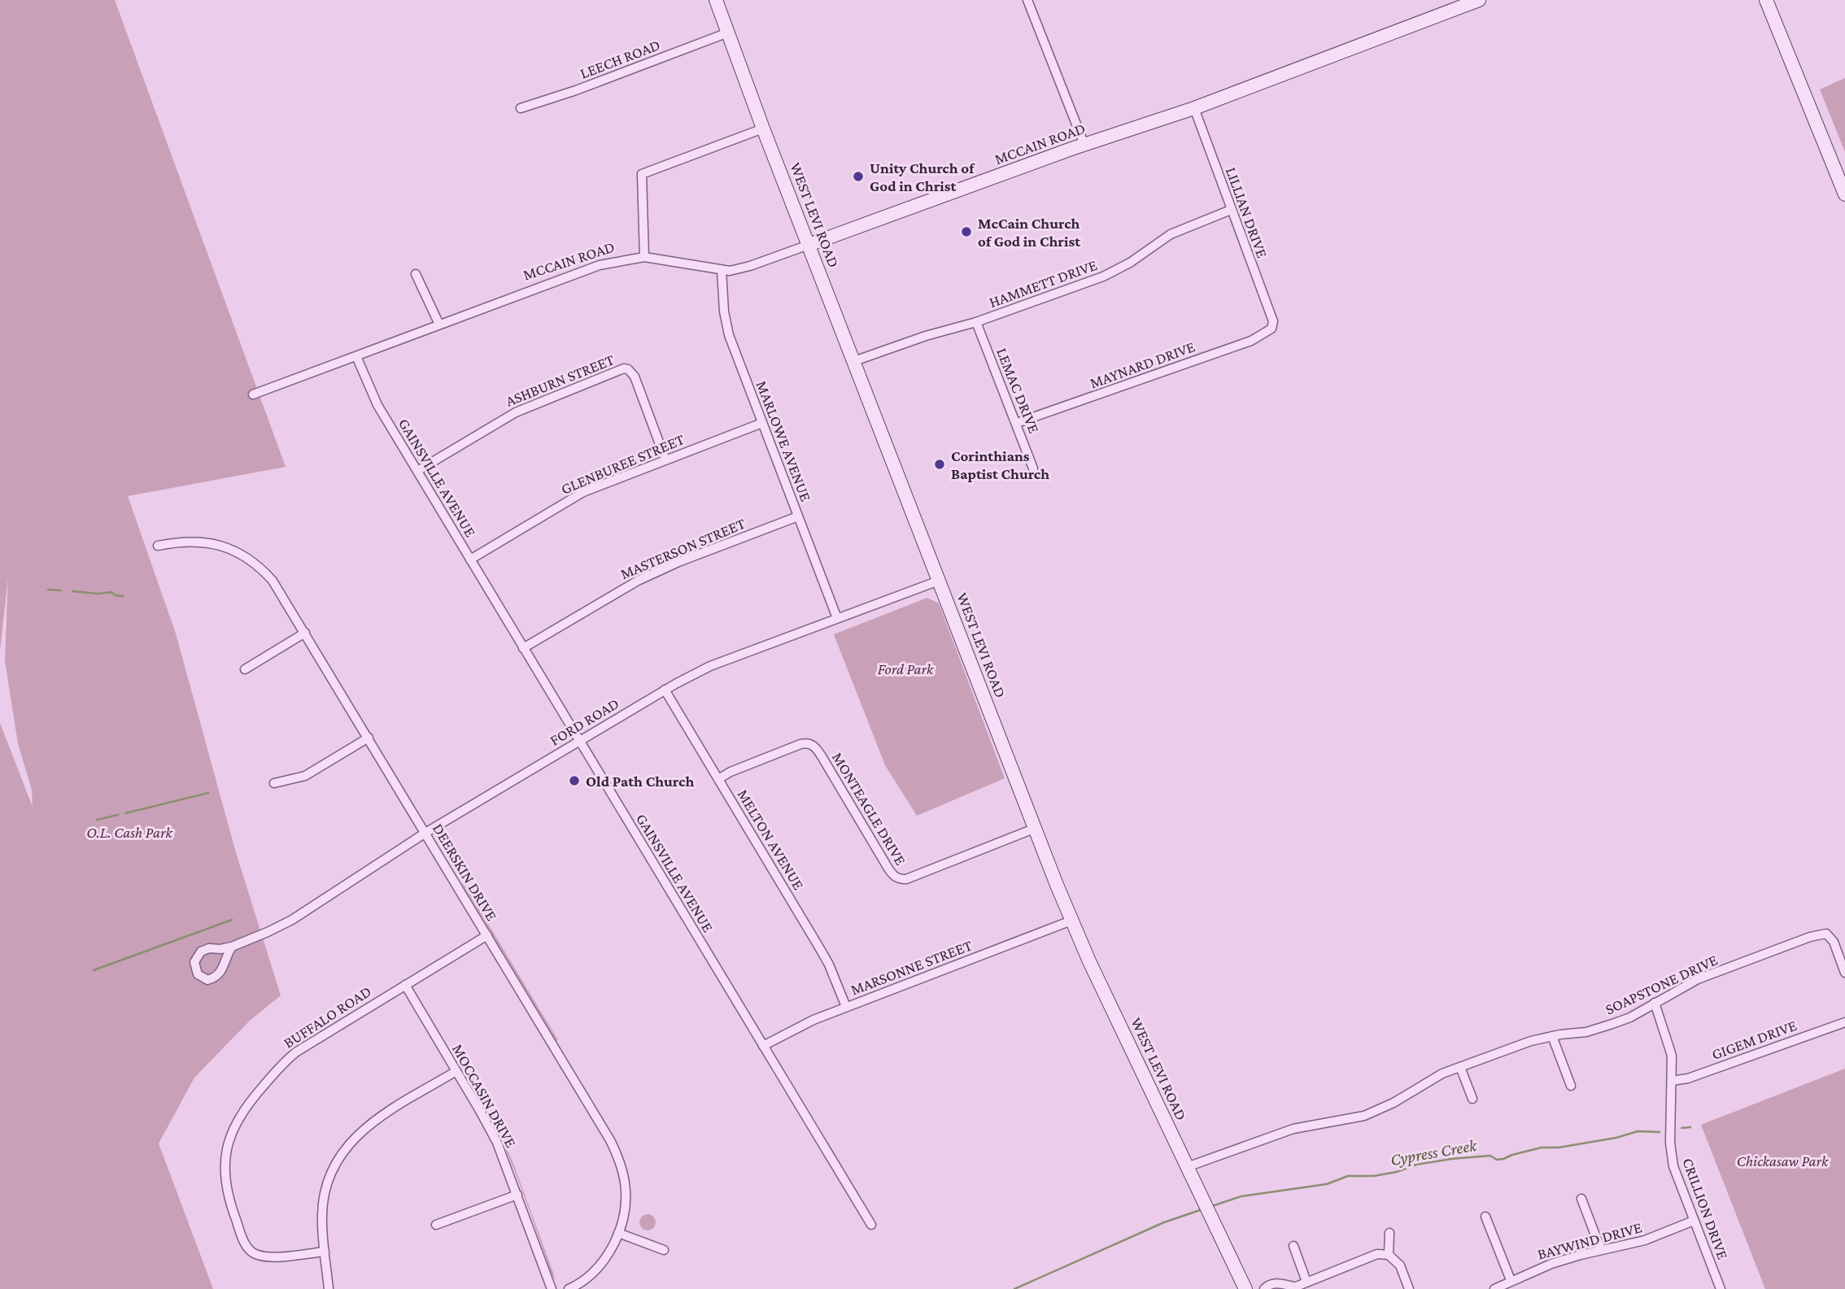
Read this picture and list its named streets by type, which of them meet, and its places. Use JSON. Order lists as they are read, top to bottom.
{
  "streets": {
    "street": [
      "LEECH ROAD",
      "MCCAIN ROAD",
      "LILLIAN DRIVE",
      "WEST LEVI ROAD",
      "HAMMETT DRIVE",
      "MAYNARD DRIVE",
      "ASHBURN STREET",
      "LEMAC DRIVE",
      "MARLOWE AVENUE",
      "GLENBUREE STREET",
      "GAINSVILLE AVENUE",
      "MASTERSON STREET",
      "FORD ROAD",
      "MONTEAGLE DRIVE",
      "MELTON AVENUE",
      "DEERSKIN DRIVE",
      "MARSONNE STREET",
      "SOAPSTONE DRIVE",
      "BUFFALO ROAD",
      "GIGEM DRIVE",
      "MOCCASIN DRIVE",
      "CRILLION DRIVE",
      "BAYWIND DRIVE"
    ]
  },
  "crossings": [
    ["LEECH ROAD", "WEST LEVI ROAD"],
    ["MCCAIN ROAD", "LILLIAN DRIVE"],
    ["MCCAIN ROAD", "WEST LEVI ROAD"],
    ["MCCAIN ROAD", "MARLOWE AVENUE"],
    ["MCCAIN ROAD", "GAINSVILLE AVENUE"],
    ["LILLIAN DRIVE", "HAMMETT DRIVE"],
    ["LILLIAN DRIVE", "MAYNARD DRIVE"],
    ["WEST LEVI ROAD", "HAMMETT DRIVE"],
    ["WEST LEVI ROAD", "FORD ROAD"],
    ["WEST LEVI ROAD", "MONTEAGLE DRIVE"],
    ["WEST LEVI ROAD", "MARSONNE STREET"],
    ["WEST LEVI ROAD", "SOAPSTONE DRIVE"],
    ["HAMMETT DRIVE", "LEMAC DRIVE"],
    ["MAYNARD DRIVE", "LEMAC DRIVE"],
    ["ASHBURN STREET", "GLENBUREE STREET"],
    ["ASHBURN STREET", "GAINSVILLE AVENUE"],
    ["MARLOWE AVENUE", "GLENBUREE STREET"],
    ["MARLOWE AVENUE", "MASTERSON STREET"],
    ["MARLOWE AVENUE", "FORD ROAD"],
    ["GLENBUREE STREET", "GAINSVILLE AVENUE"],
    ["GAINSVILLE AVENUE", "MASTERSON STREET"],
    ["GAINSVILLE AVENUE", "FORD ROAD"],
    ["GAINSVILLE AVENUE", "MARSONNE STREET"],
    ["FORD ROAD", "MELTON AVENUE"],
    ["FORD ROAD", "DEERSKIN DRIVE"],
    ["MONTEAGLE DRIVE", "MELTON AVENUE"],
    ["MELTON AVENUE", "MARSONNE STREET"],
    ["DEERSKIN DRIVE", "BUFFALO ROAD"],
    ["SOAPSTONE DRIVE", "CRILLION DRIVE"],
    ["BUFFALO ROAD", "MOCCASIN DRIVE"],
    ["GIGEM DRIVE", "CRILLION DRIVE"],
    ["CRILLION DRIVE", "BAYWIND DRIVE"]
  ],
  "water": ["Cypress Creek"],
  "parks": ["Ford Park", "O.L. Cash Park", "Chickasaw Park"],
  "places": [
    "Unity Church of God in Christ",
    "McCain Church of God in Christ",
    "Corinthians Baptist Church",
    "Old Path Church"
  ]
}
